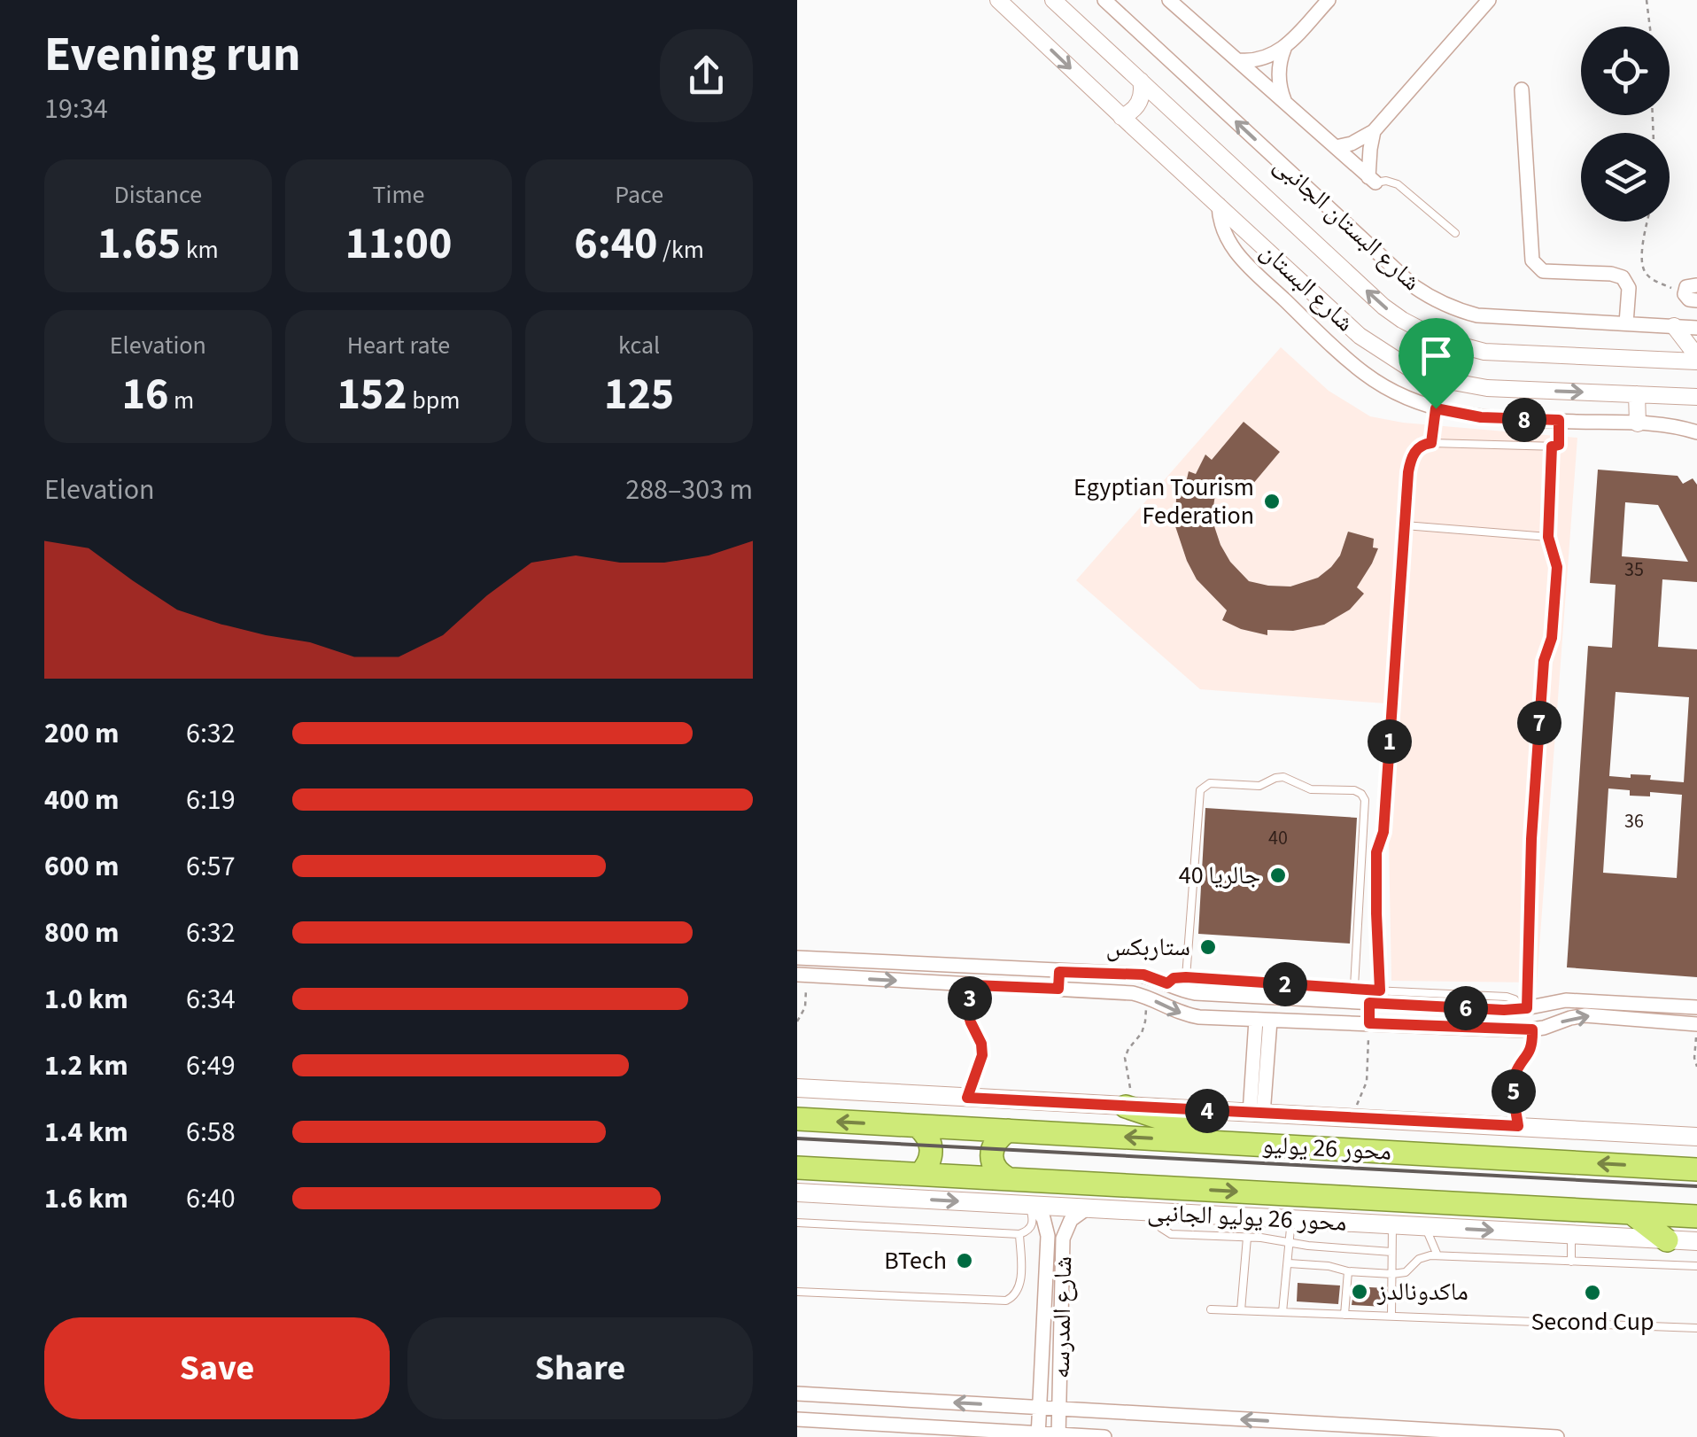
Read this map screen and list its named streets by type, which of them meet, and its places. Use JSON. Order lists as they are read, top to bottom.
{
  "streets": {
    "highway": ["محور 26 يوليو"],
    "main road": ["محور 26 يوليو الجانبى"],
    "street": ["شارع البستان الجانبى", "شارع البستان", "شارع المدرسه"]
  },
  "crossings": [
    ["محور 26 يوليو الجانبى", "شارع المدرسه"]
  ],
  "places": [
    "Egyptian Tourism Federation",
    "جالريا 40",
    "ستاربكس",
    "BTech",
    "ماكدونالدز",
    "Second Cup"
  ],
  "house_numbers": ["35", "36", "40"],
  "page": {
    "heading": ["Evening run", "19:34"],
    "stats": [
      ["Distance", "1.65 km"],
      ["Time", "11:00"],
      ["Pace", "6:40 /km"],
      ["Elevation", "16 m"],
      ["Heart rate", "152 bpm"],
      ["kcal", "125"]
    ],
    "pins": [
      "8",
      "7",
      "1",
      "2",
      "3",
      "6",
      "5",
      "4"
    ],
    "chart": ["Elevation", "288–303 m"],
    "list": [
      {
        "name": "200 m",
        "note": "6:32"
      },
      {
        "name": "400 m",
        "note": "6:19"
      },
      {
        "name": "600 m",
        "note": "6:57"
      },
      {
        "name": "800 m",
        "note": "6:32"
      },
      {
        "name": "1.0 km",
        "note": "6:34"
      },
      {
        "name": "1.2 km",
        "note": "6:49"
      },
      {
        "name": "1.4 km",
        "note": "6:58"
      },
      {
        "name": "1.6 km",
        "note": "6:40"
      }
    ],
    "buttons": ["Save", "Share"]
  }
}
